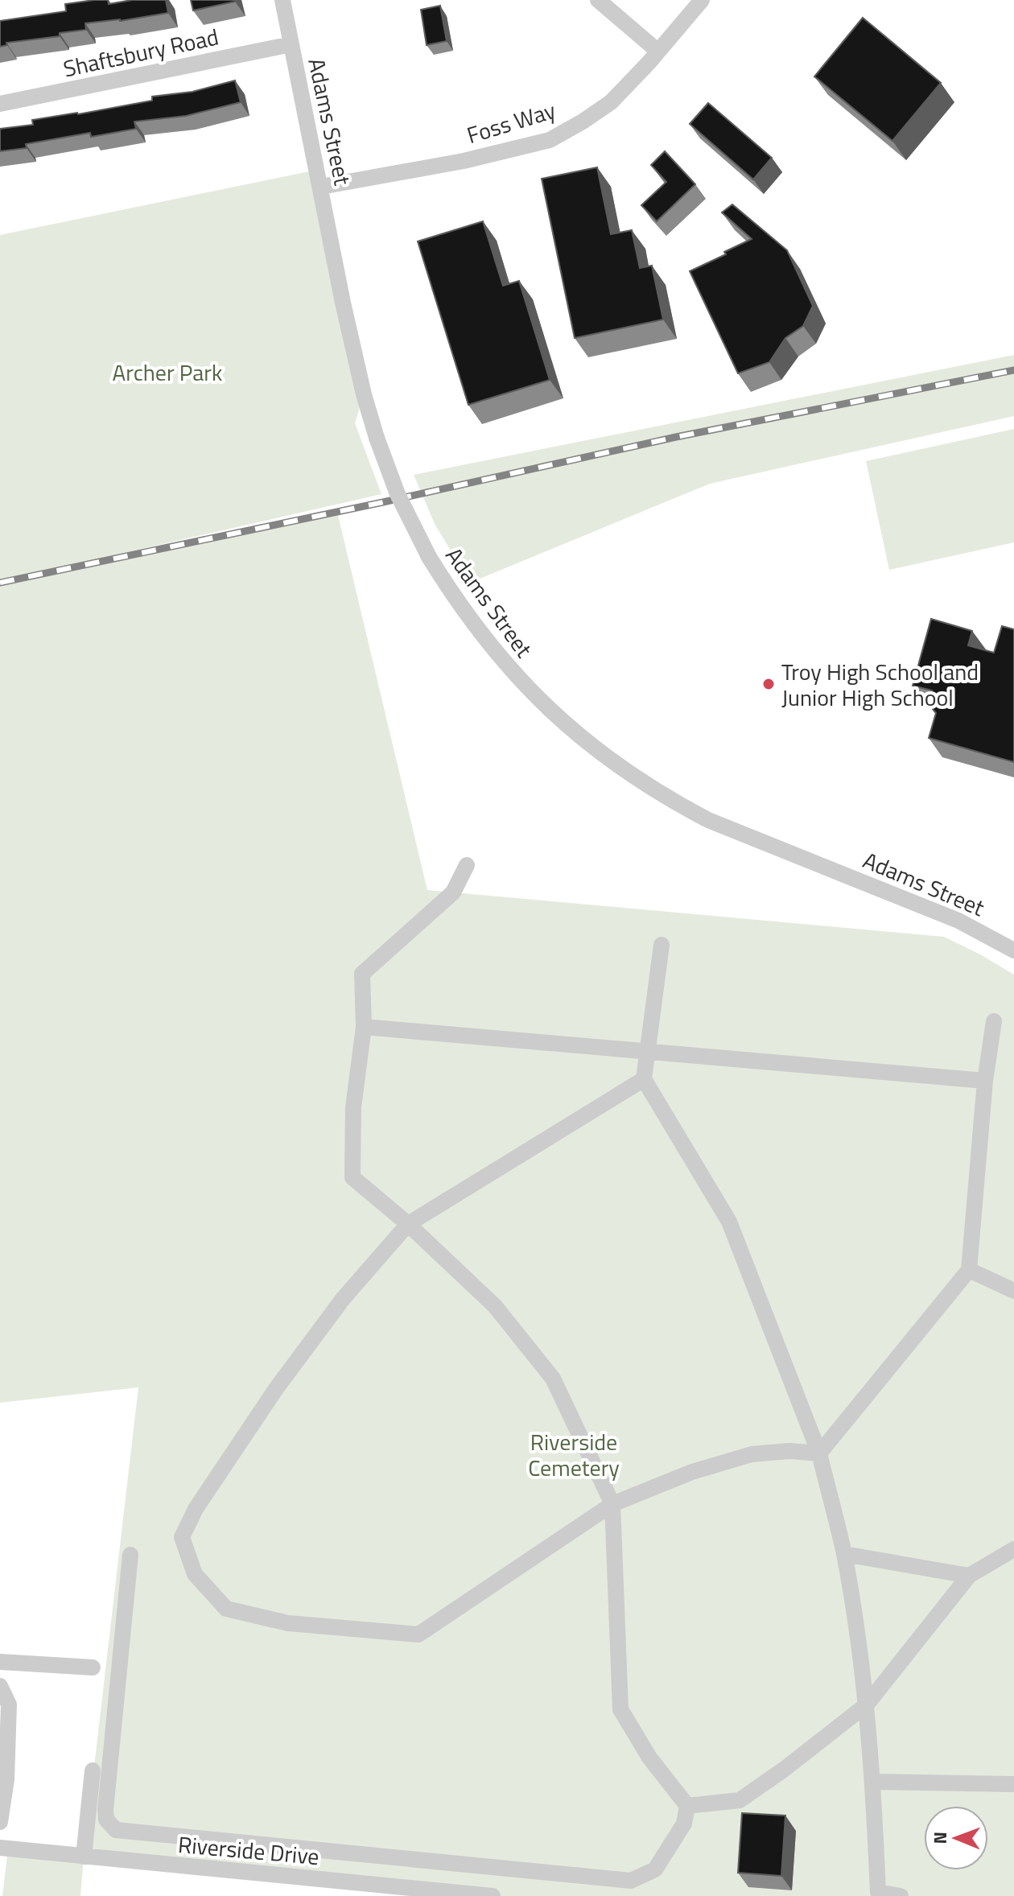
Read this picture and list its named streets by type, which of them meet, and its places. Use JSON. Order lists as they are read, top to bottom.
{
  "streets": {
    "street": [
      "Shaftsbury Road",
      "Adams Street",
      "Foss Way",
      "Riverside Drive"
    ]
  },
  "crossings": [
    ["Shaftsbury Road", "Adams Street"],
    ["Adams Street", "Foss Way"]
  ],
  "parks": ["Archer Park", "Riverside Cemetery"],
  "places": ["Troy High School and Junior High School"],
  "north": "left"
}
